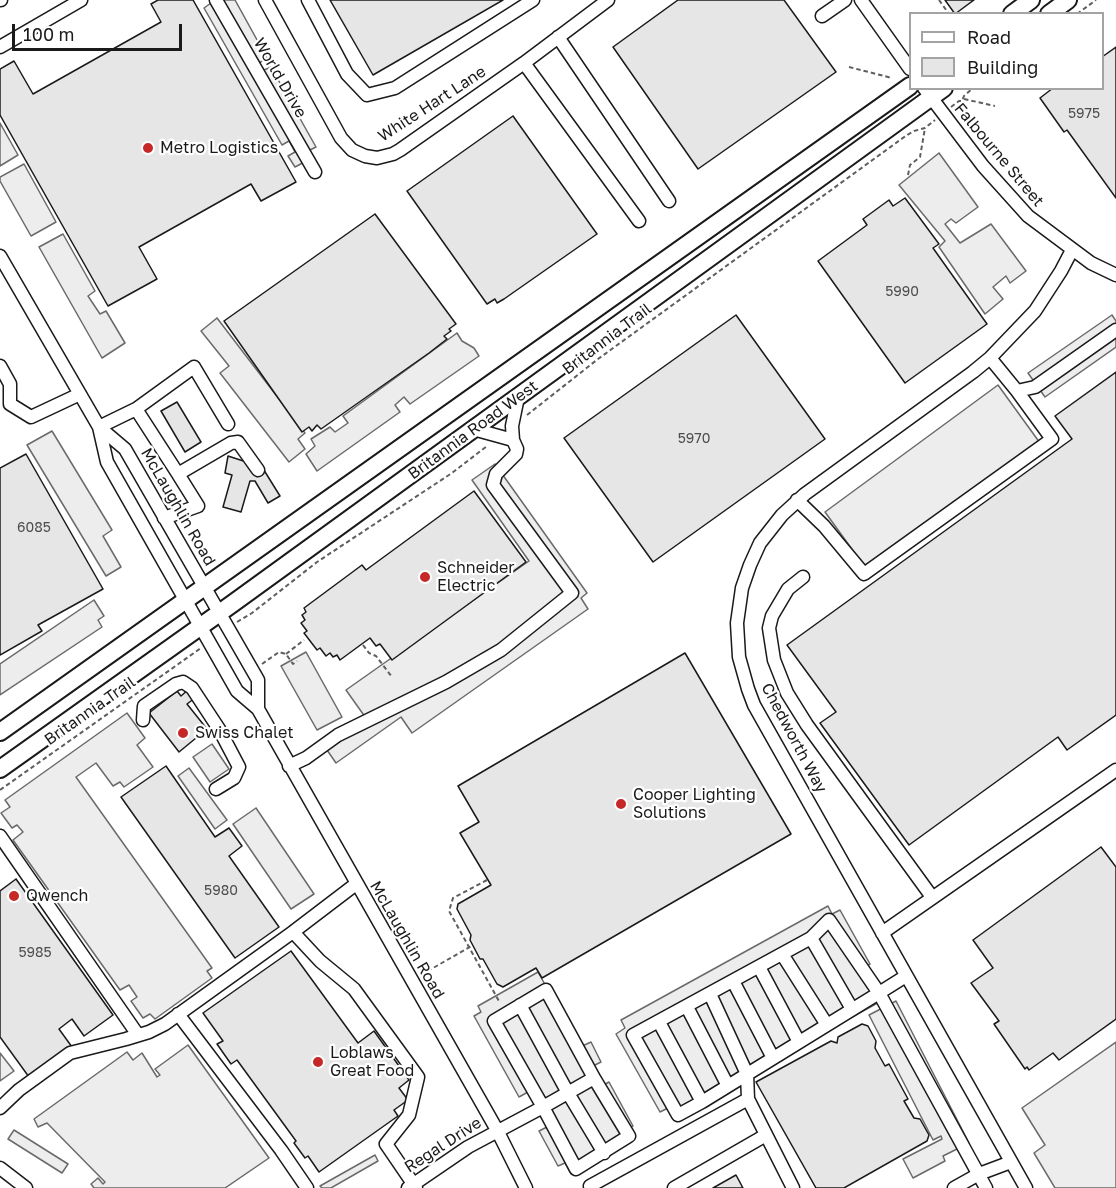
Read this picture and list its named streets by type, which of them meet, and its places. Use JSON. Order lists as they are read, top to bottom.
{
  "streets": {
    "main road": ["Britannia Road West"],
    "street": [
      "World Drive",
      "White Hart Lane",
      "Falbourne Street",
      "McLaughlin Road",
      "Chedworth Way",
      "Regal Drive"
    ],
    "path": ["Britannia Trail"]
  },
  "crossings": [
    ["Falbourne Street", "Britannia Road West"],
    ["Falbourne Street", "Chedworth Way"],
    ["Britannia Road West", "McLaughlin Road"],
    ["McLaughlin Road", "Regal Drive"]
  ],
  "places": [
    "Metro Logistics",
    "Schneider Electric",
    "Swiss Chalet",
    "Cooper Lighting Solutions",
    "Qwench",
    "Loblaws Great Food"
  ],
  "house_numbers": [
    "5975",
    "5990",
    "5970",
    "6085",
    "5980",
    "5985"
  ],
  "legend": ["Road", "Building"],
  "scale_bar": "100 m"
}
